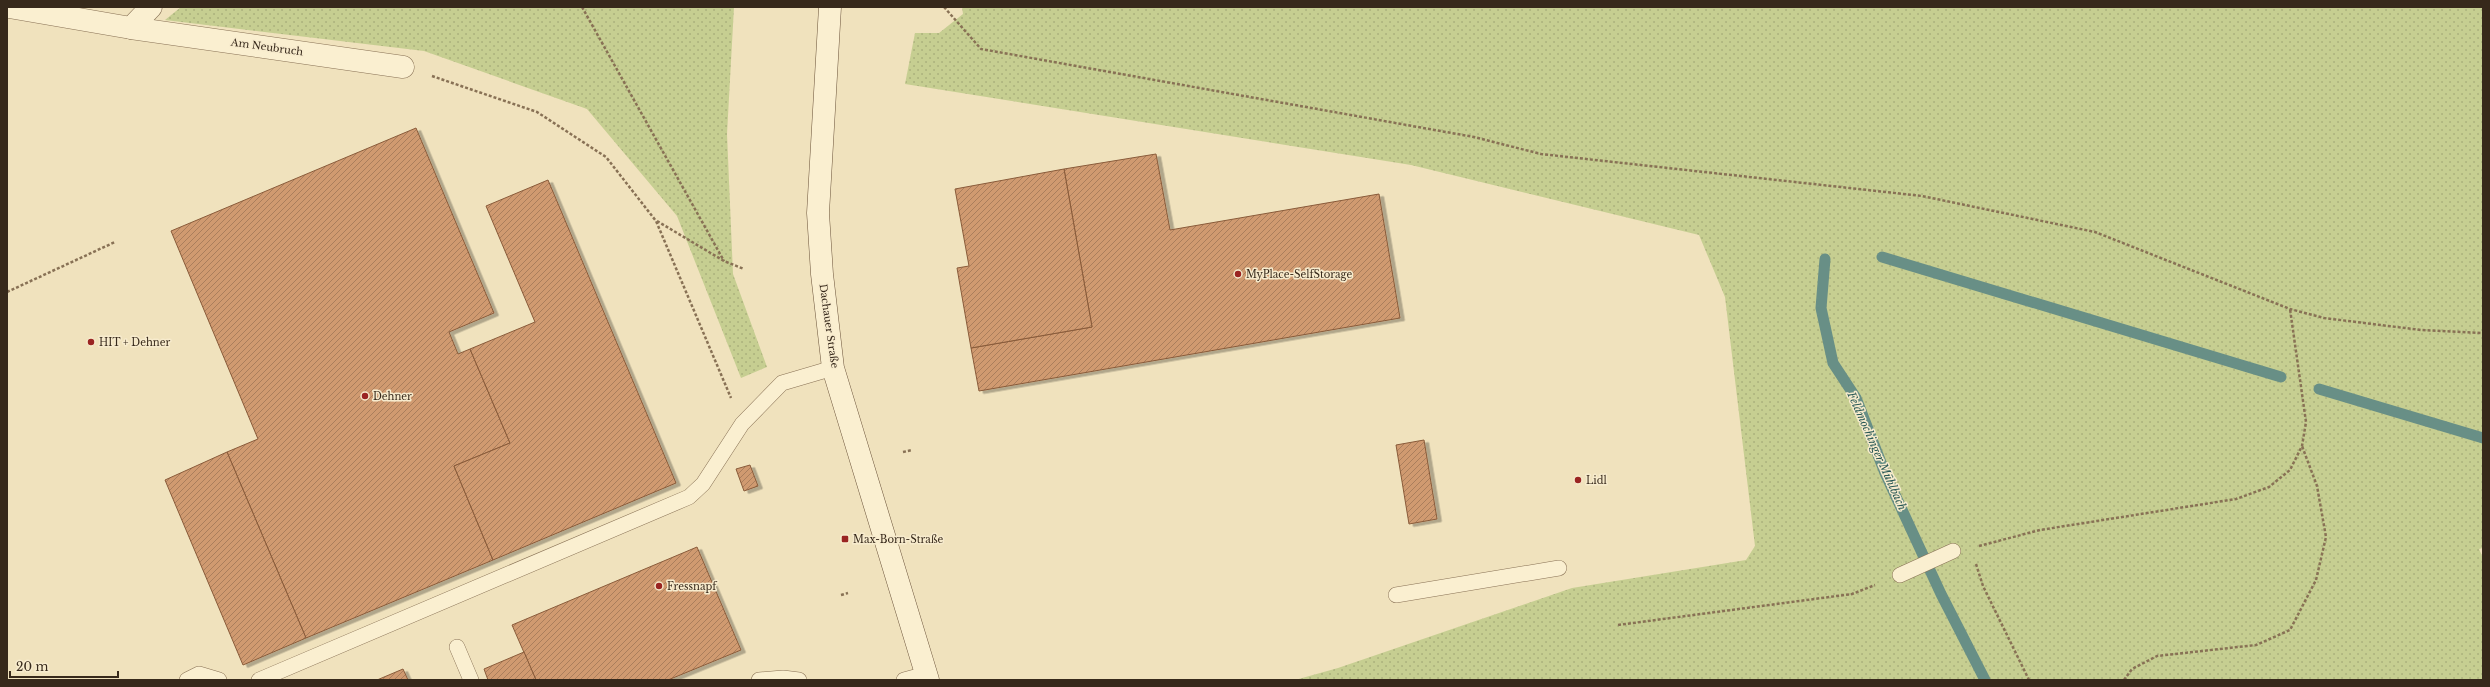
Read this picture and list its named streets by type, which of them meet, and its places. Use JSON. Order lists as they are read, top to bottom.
{
  "streets": {
    "main road": ["Am Neubruch", "Dachauer Straße"]
  },
  "water": ["Feldmochinger Mühlbach"],
  "places": {
    "other": [
      "MyPlace-SelfStorage",
      "HIT + Dehner",
      "Dehner",
      "Lidl",
      "Fressnapf"
    ],
    "transit": ["Max-Born-Straße"]
  },
  "scale_bar": "20 m"
}
